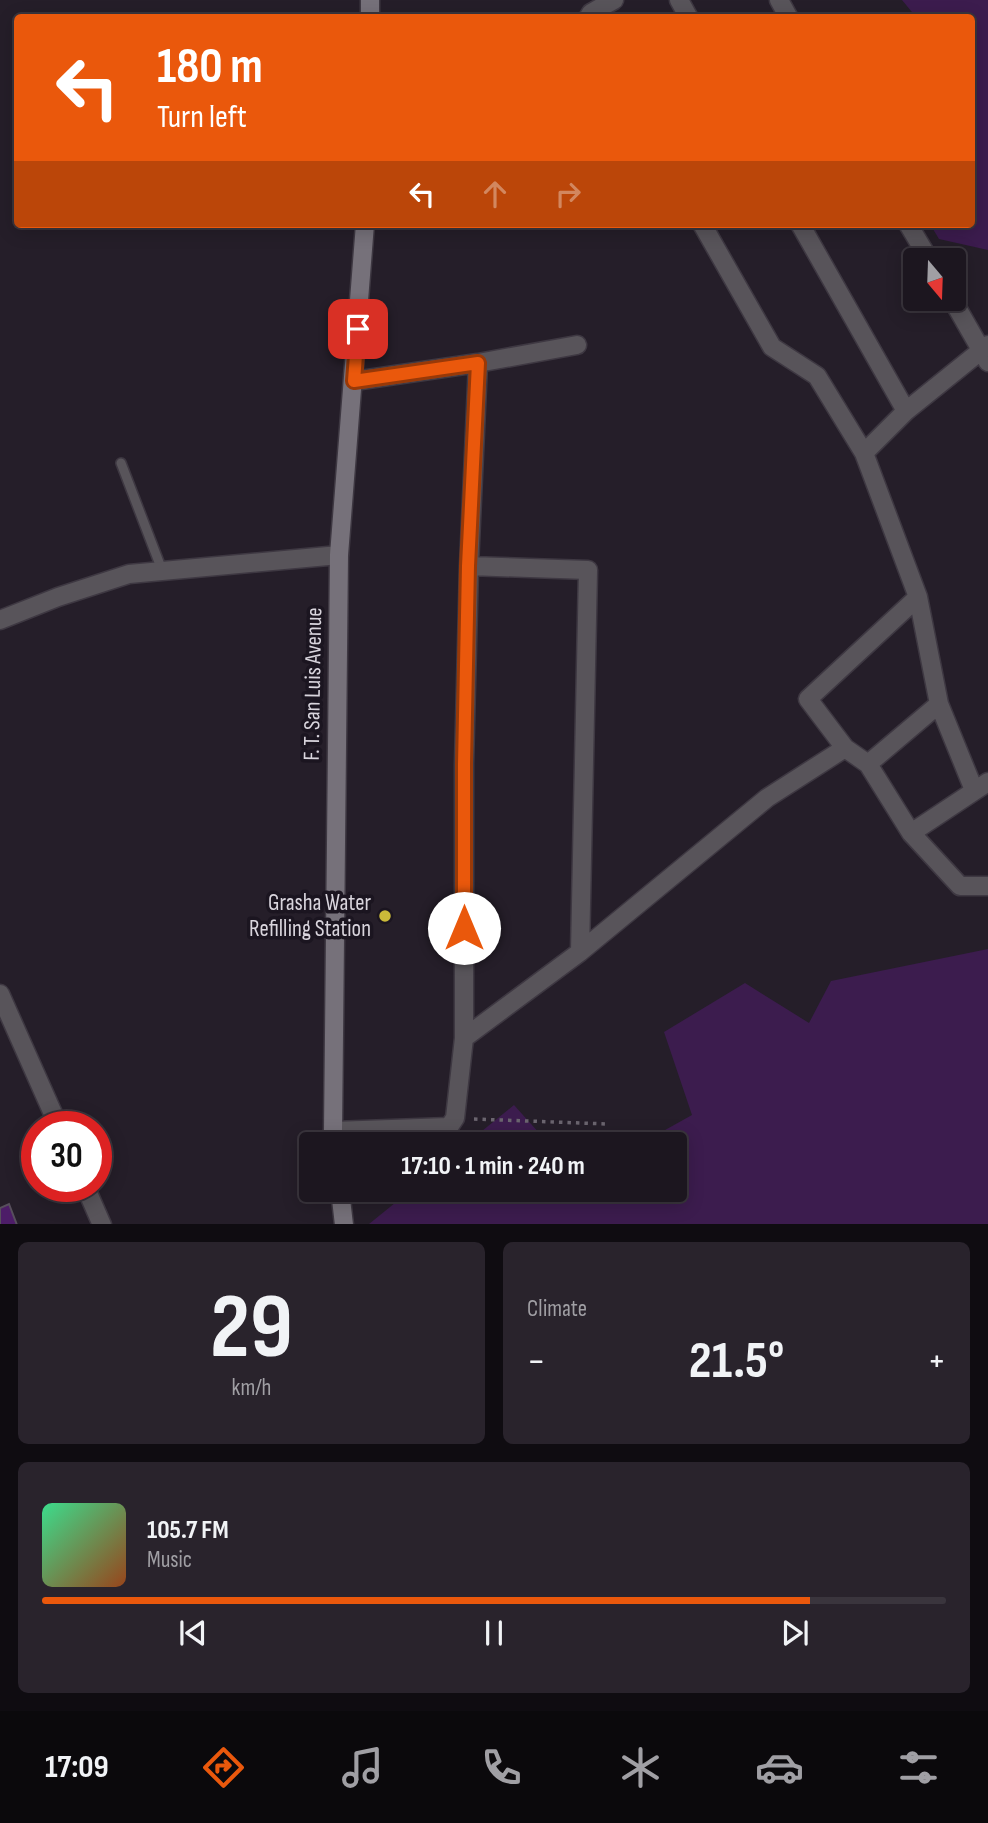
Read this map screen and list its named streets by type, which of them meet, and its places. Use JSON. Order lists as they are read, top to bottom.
{
  "streets": {
    "main road": ["F. T. San Luis Avenue"]
  },
  "places": ["Grasha Water Refilling Station"],
  "north": "bottom",
  "page": {
    "turn": ["180 m", "Turn left"],
    "limit": "30",
    "trip": "17:10 · 1 min · 240 m",
    "tile": [
      ["29", "km/h"],
      "Climate"
    ],
    "heat": ["−", "21.5°", "+"],
    "song": ["105.7 FM", "Music"],
    "tabs": "17:09"
  }
}
